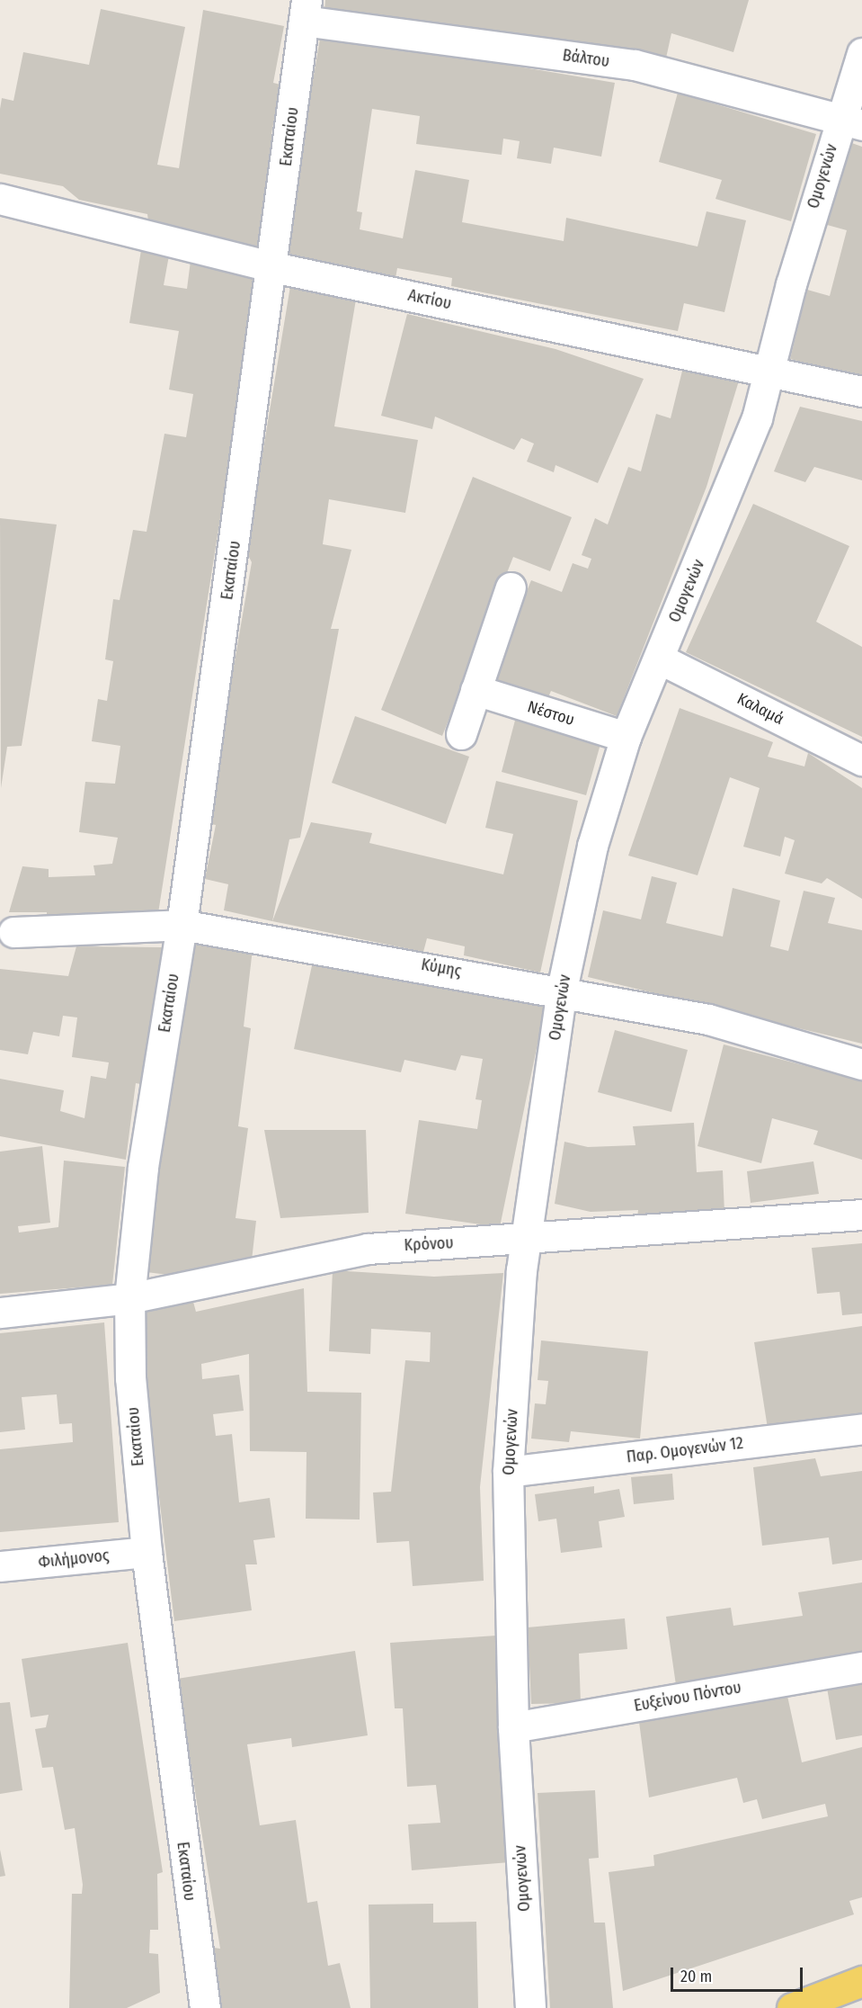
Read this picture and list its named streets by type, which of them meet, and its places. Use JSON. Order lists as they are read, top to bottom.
{
  "streets": {
    "street": [
      "Βάλτου",
      "Εκαταίου",
      "Ομογενών",
      "Ακτίου",
      "Καλαμά",
      "Νέστου",
      "Κύμης",
      "Κρόνου",
      "Παρ. Ομογενών 12",
      "Φιλήμονος",
      "Ευξείνου Πόντου"
    ]
  },
  "crossings": [
    ["Βάλτου", "Εκαταίου"],
    ["Βάλτου", "Ομογενών"],
    ["Εκαταίου", "Ακτίου"],
    ["Εκαταίου", "Κύμης"],
    ["Εκαταίου", "Κρόνου"],
    ["Εκαταίου", "Φιλήμονος"],
    ["Ομογενών", "Ακτίου"],
    ["Ομογενών", "Καλαμά"],
    ["Ομογενών", "Νέστου"],
    ["Ομογενών", "Κύμης"],
    ["Ομογενών", "Κρόνου"],
    ["Ομογενών", "Παρ. Ομογενών 12"],
    ["Ομογενών", "Ευξείνου Πόντου"]
  ],
  "scale_bar": "20 m"
}
